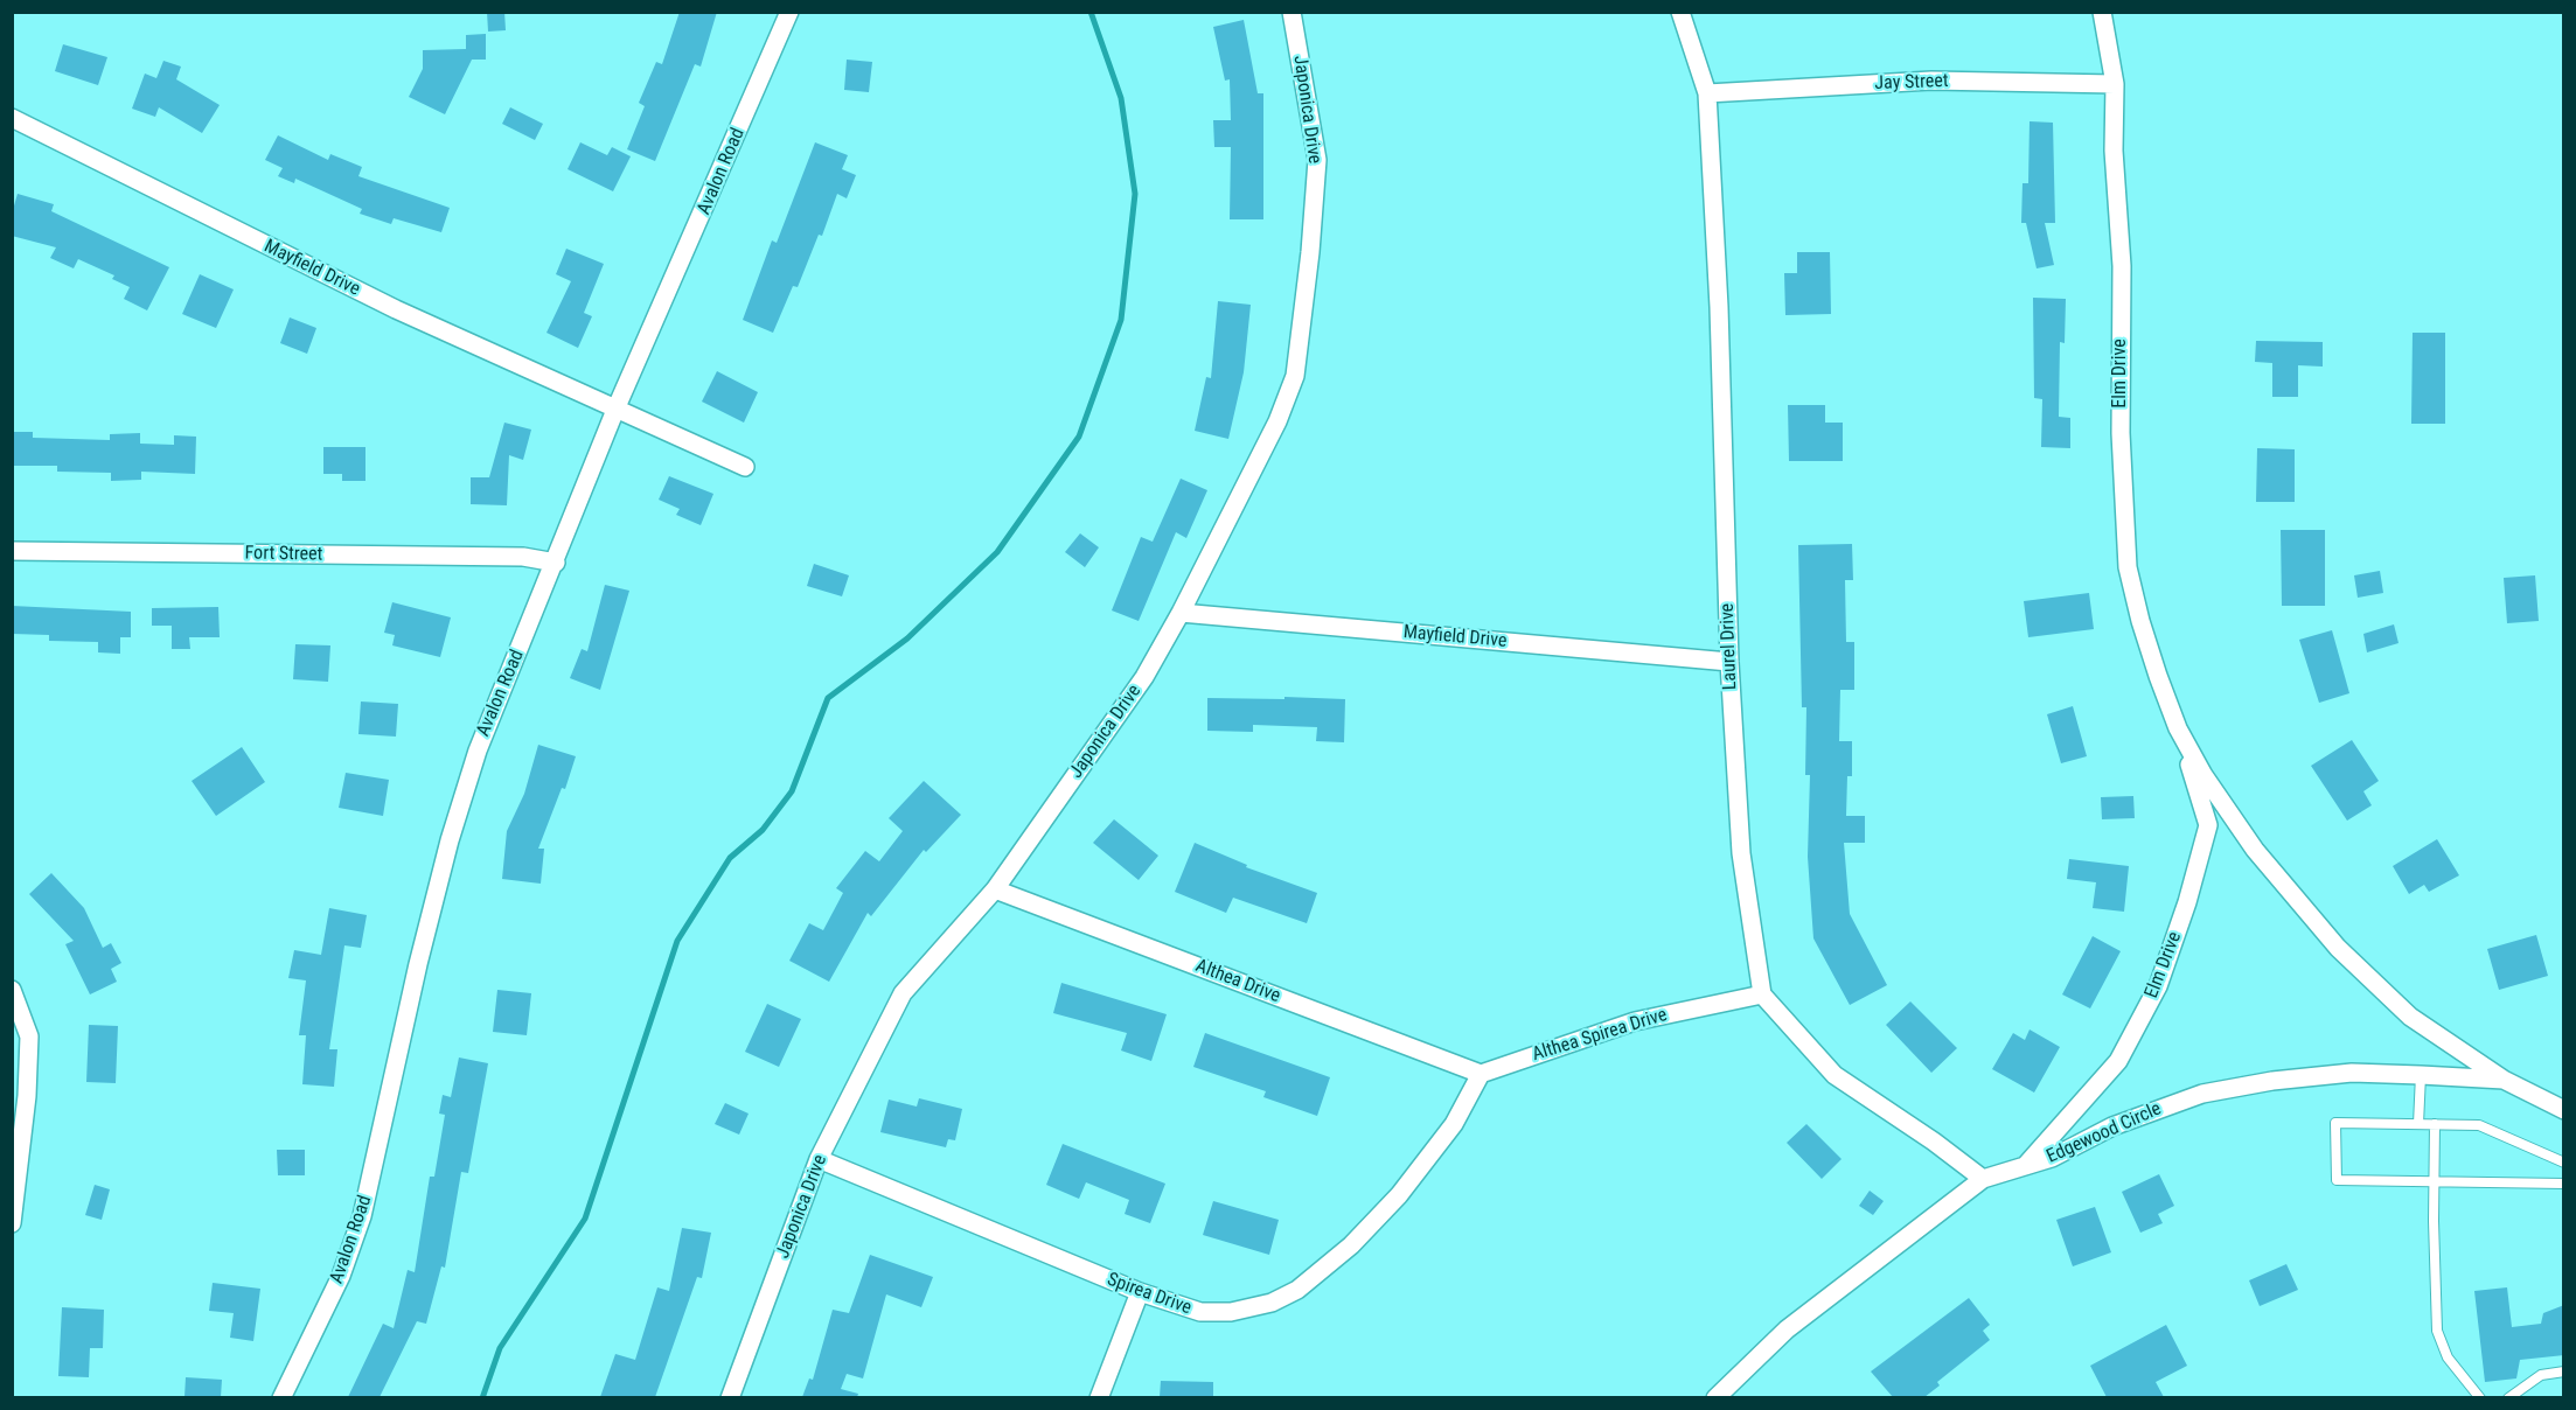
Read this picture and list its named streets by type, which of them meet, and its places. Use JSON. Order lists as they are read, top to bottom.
{
  "streets": {
    "street": [
      "Jay Street",
      "Japonica Drive",
      "Avalon Road",
      "Mayfield Drive",
      "Elm Drive",
      "Fort Street",
      "Laurel Drive",
      "Althea Drive",
      "Althea Spirea Drive",
      "Edgewood Circle",
      "Spirea Drive"
    ]
  },
  "crossings": [
    ["Jay Street", "Elm Drive"],
    ["Jay Street", "Laurel Drive"],
    ["Japonica Drive", "Mayfield Drive"],
    ["Japonica Drive", "Althea Drive"],
    ["Japonica Drive", "Spirea Drive"],
    ["Avalon Road", "Mayfield Drive"],
    ["Avalon Road", "Fort Street"],
    ["Mayfield Drive", "Laurel Drive"],
    ["Elm Drive", "Edgewood Circle"],
    ["Laurel Drive", "Althea Spirea Drive"],
    ["Althea Drive", "Althea Spirea Drive"],
    ["Althea Drive", "Spirea Drive"],
    ["Althea Spirea Drive", "Spirea Drive"]
  ]
}
